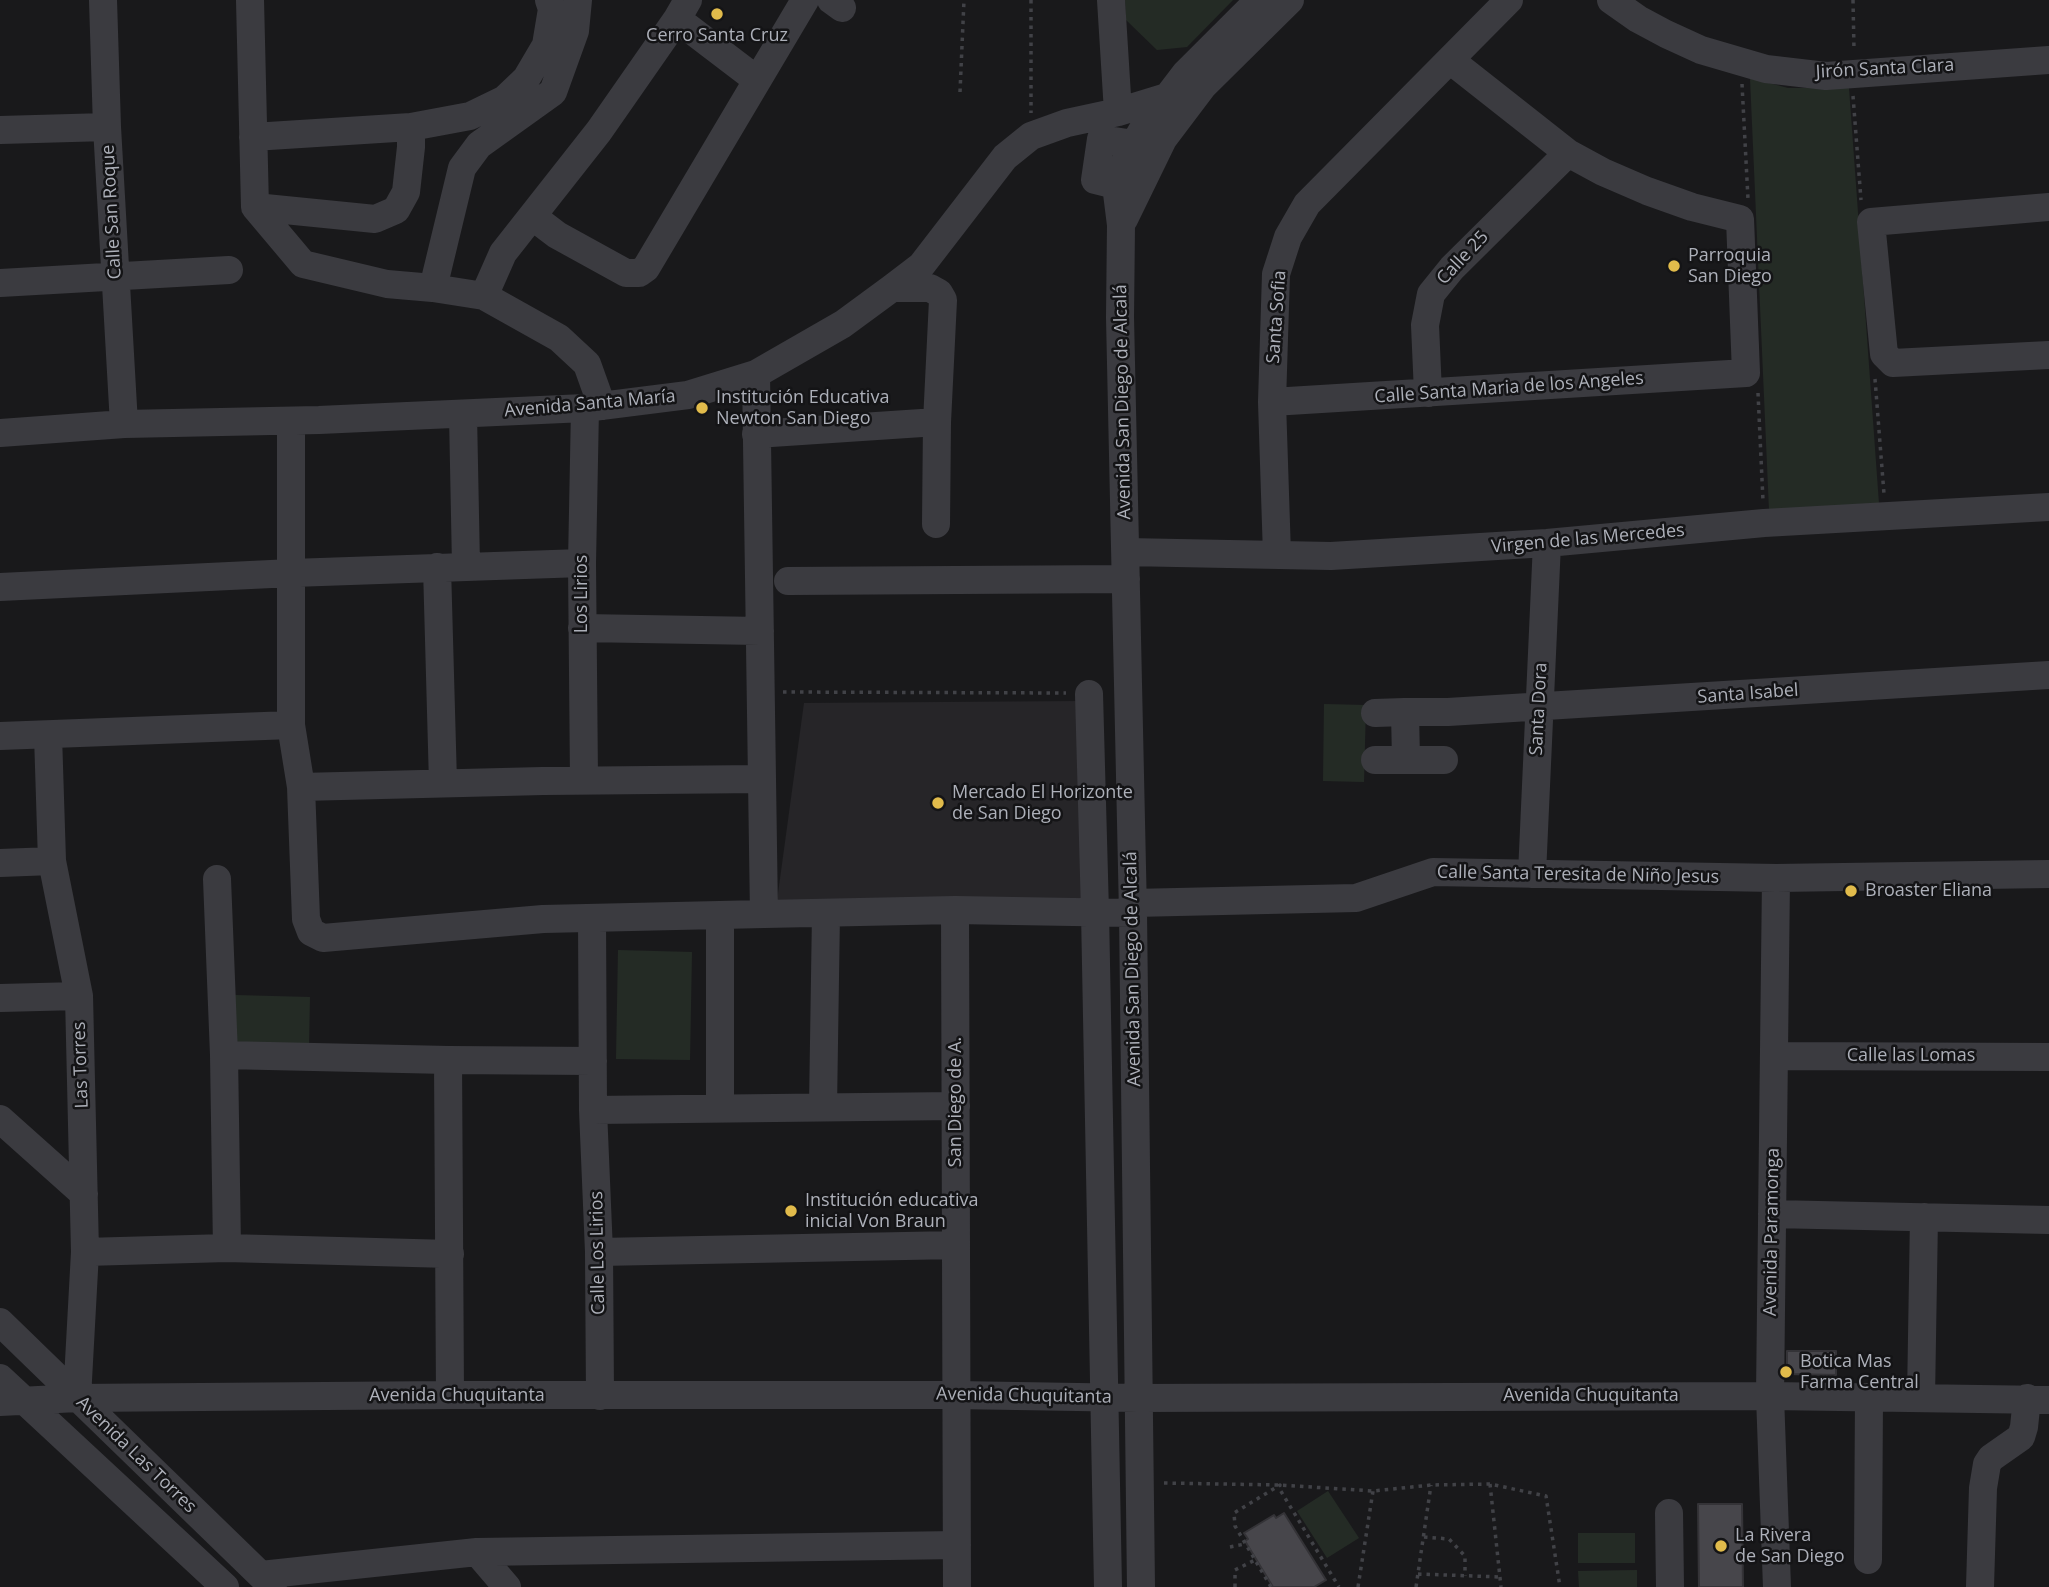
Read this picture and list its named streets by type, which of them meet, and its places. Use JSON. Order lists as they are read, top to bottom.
{
  "streets": {
    "street": [
      "Jirón Santa Clara",
      "Calle San Roque",
      "Calle 25",
      "Santa Sofia",
      "Calle Santa Maria de los Angeles",
      "Avenida San Diego de Alcalá",
      "Avenida Santa María",
      "Virgen de las Mercedes",
      "Los Lirios",
      "Santa Isabel",
      "Santa Dora",
      "Calle Santa Teresita de Niño Jesus",
      "Calle las Lomas",
      "Las Torres",
      "San Diego de A.",
      "Avenida Paramonga",
      "Calle Los Lirios",
      "Avenida Chuquitanta",
      "Avenida Las Torres"
    ]
  },
  "crossings": [
    ["Calle San Roque", "Avenida Santa María"],
    ["Calle 25", "Calle Santa Maria de los Angeles"],
    ["Santa Sofia", "Calle Santa Maria de los Angeles"],
    ["Santa Sofia", "Virgen de las Mercedes"],
    ["Avenida San Diego de Alcalá", "Avenida Santa María"],
    ["Avenida San Diego de Alcalá", "Virgen de las Mercedes"],
    ["Avenida San Diego de Alcalá", "Calle Santa Teresita de Niño Jesus"],
    ["Avenida San Diego de Alcalá", "Avenida Chuquitanta"],
    ["Avenida Santa María", "Los Lirios"],
    ["Virgen de las Mercedes", "Santa Dora"],
    ["Santa Isabel", "Santa Dora"],
    ["Santa Dora", "Calle Santa Teresita de Niño Jesus"],
    ["Calle Santa Teresita de Niño Jesus", "San Diego de A."],
    ["Calle Santa Teresita de Niño Jesus", "Avenida Paramonga"],
    ["Calle Santa Teresita de Niño Jesus", "Calle Los Lirios"],
    ["Calle las Lomas", "Avenida Paramonga"],
    ["Las Torres", "Avenida Chuquitanta"],
    ["Las Torres", "Avenida Las Torres"],
    ["San Diego de A.", "Avenida Chuquitanta"],
    ["Avenida Paramonga", "Avenida Chuquitanta"],
    ["Calle Los Lirios", "Avenida Chuquitanta"],
    ["Avenida Chuquitanta", "Avenida Las Torres"]
  ],
  "places": [
    "Cerro Santa Cruz",
    "Parroquia San Diego",
    "Institución Educativa Newton San Diego",
    "Mercado El Horizonte de San Diego",
    "Broaster Eliana",
    "Institución educativa inicial Von Braun",
    "Botica Mas Farma Central",
    "La Rivera de San Diego"
  ]
}
